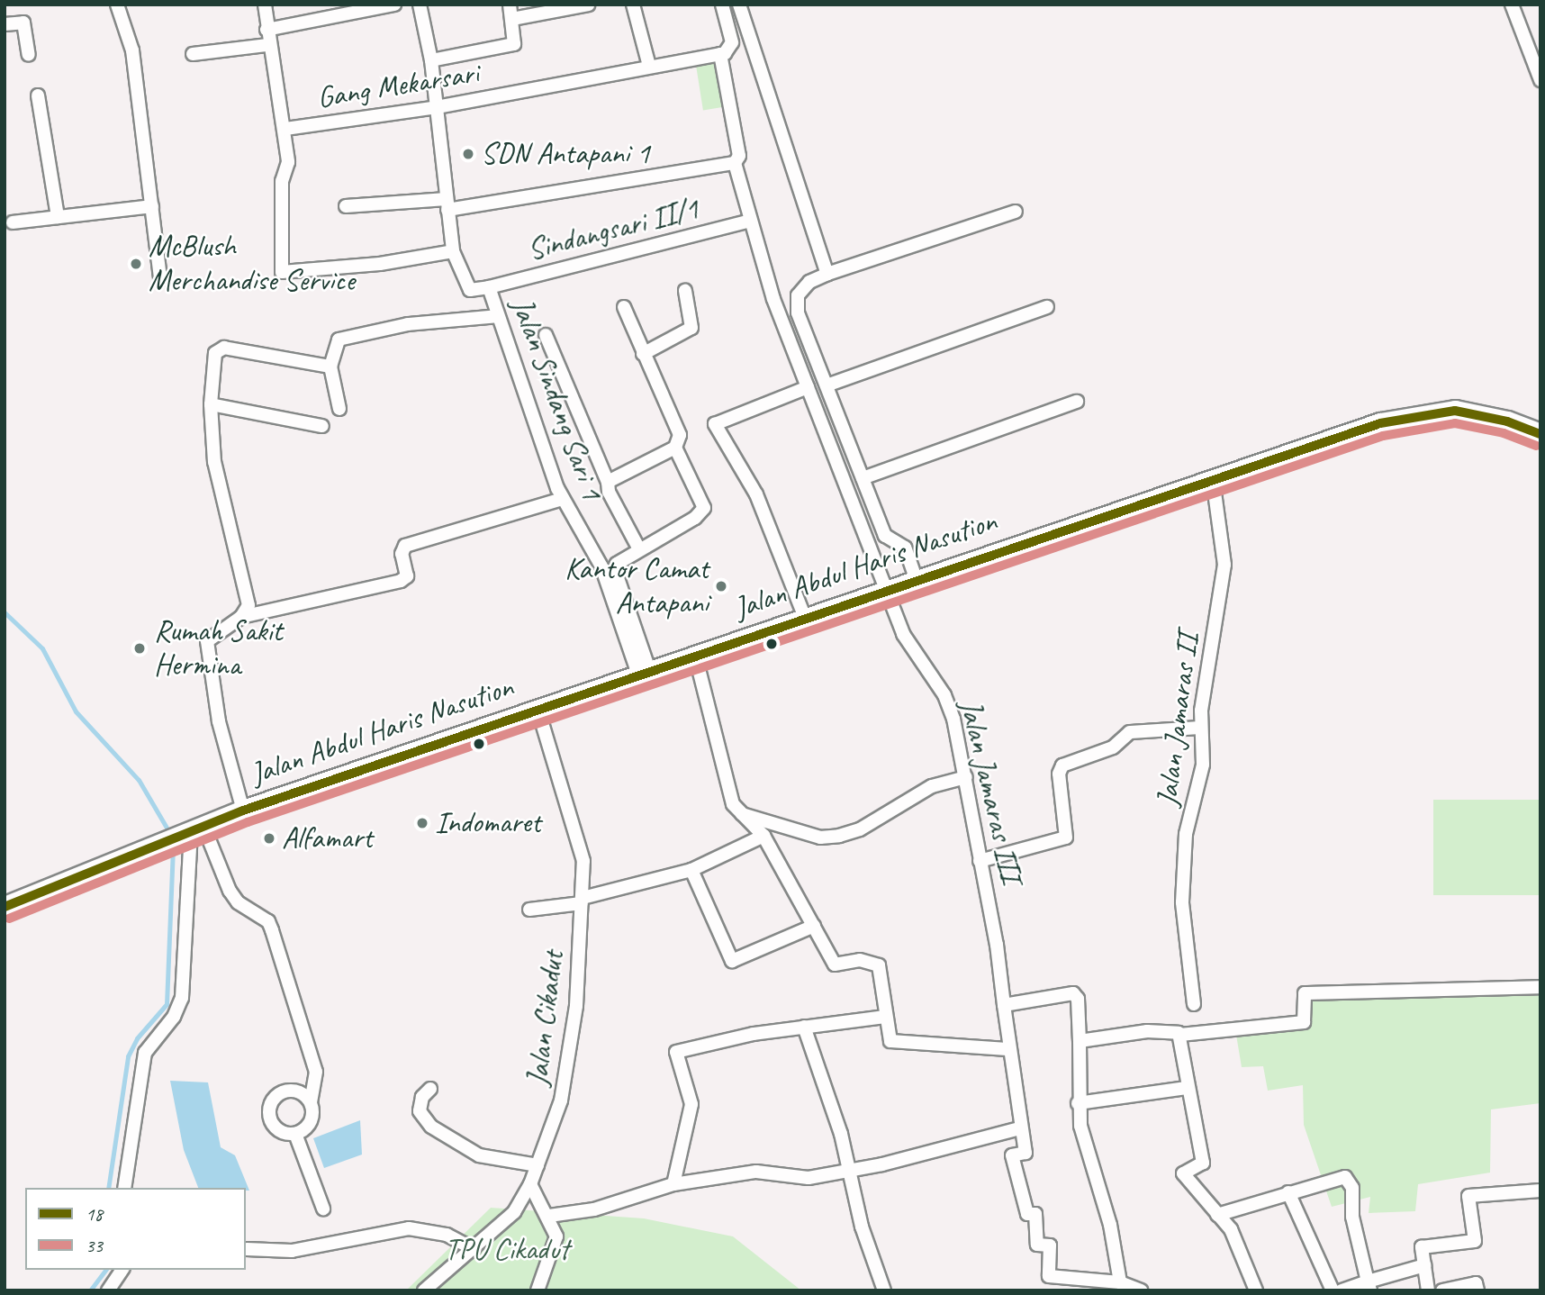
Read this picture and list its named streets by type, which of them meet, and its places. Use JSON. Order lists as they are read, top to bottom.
{
  "streets": {
    "highway": ["Jalan Abdul Haris Nasution"],
    "street": [
      "Gang Mekarsari",
      "Sindangsari II/1",
      "Jalan Sindang Sari 1",
      "Jalan Jamaras II",
      "Jalan Jamaras III",
      "Jalan Cikadut"
    ]
  },
  "crossings": [
    ["Gang Mekarsari", "Jalan Sindang Sari 1"],
    ["Gang Mekarsari", "Jalan Jamaras III"],
    ["Sindangsari II/1", "Jalan Sindang Sari 1"],
    ["Sindangsari II/1", "Jalan Jamaras III"],
    ["Jalan Sindang Sari 1", "Jalan Abdul Haris Nasution"],
    ["Jalan Abdul Haris Nasution", "Jalan Jamaras II"],
    ["Jalan Abdul Haris Nasution", "Jalan Jamaras III"],
    ["Jalan Abdul Haris Nasution", "Jalan Cikadut"]
  ],
  "parks": ["TPU Cikadut"],
  "places": [
    "SDN Antapani 1",
    "McBlush Merchandise Service",
    "Kantor Camat Antapani",
    "Rumah Sakit Hermina",
    "Indomaret",
    "Alfamart"
  ],
  "lines": ["transit line 18", "transit line 33"],
  "legend": ["18", "33"]
}
